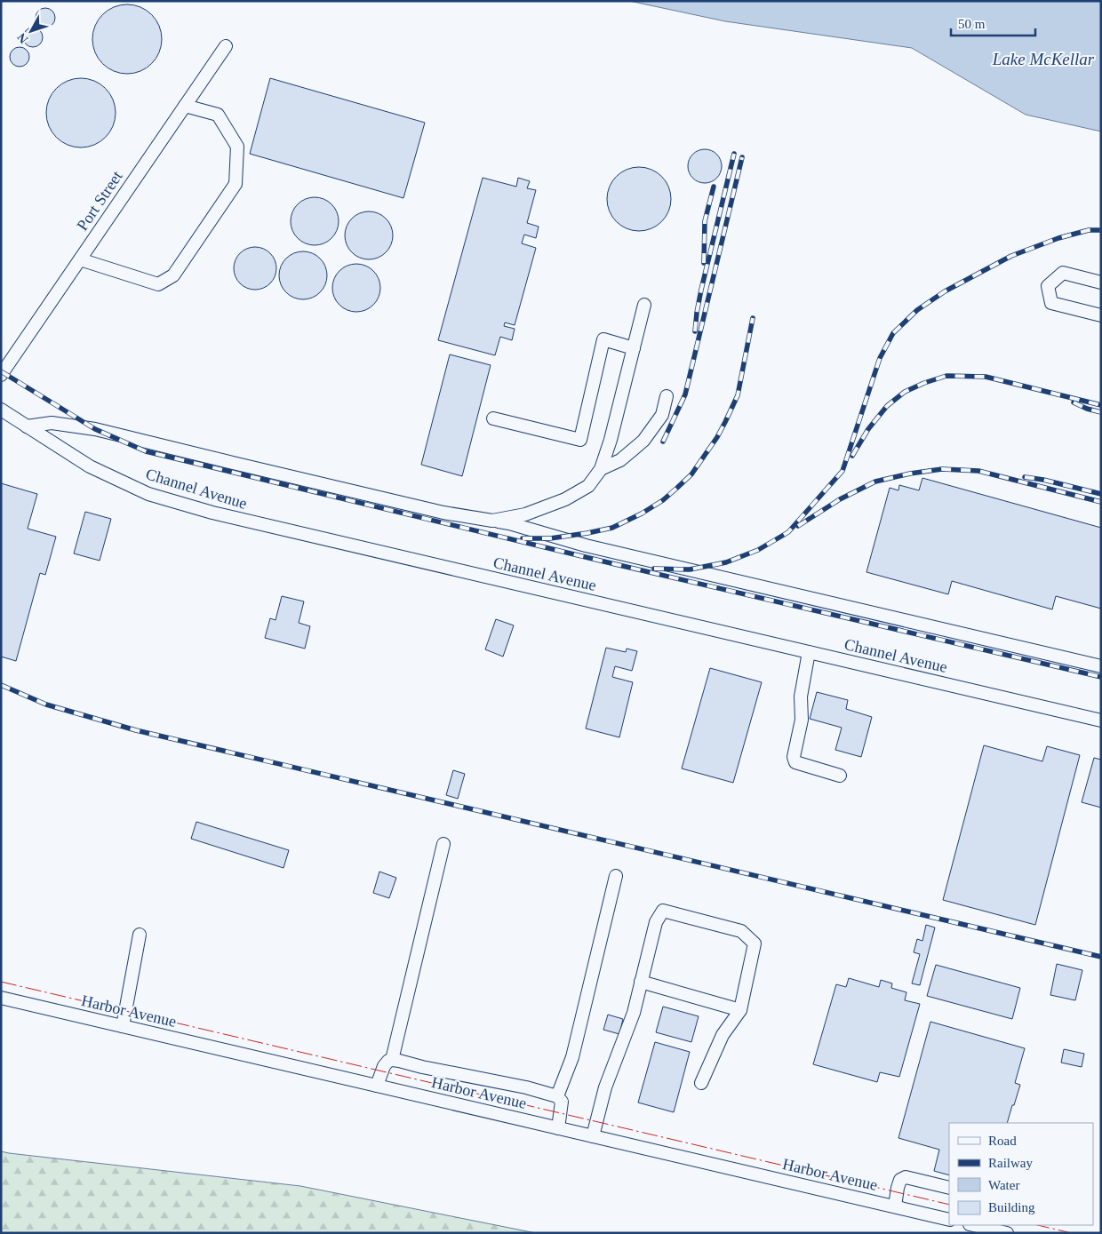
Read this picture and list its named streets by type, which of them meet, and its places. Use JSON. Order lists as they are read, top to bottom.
{
  "streets": {
    "street": ["Port Street", "Channel Avenue", "Harbor Avenue"]
  },
  "water": ["Lake McKellar"],
  "legend": [
    "Road",
    "Railway",
    "Water",
    "Building"
  ],
  "scale_bar": "50 m",
  "north": "bottom left"
}
